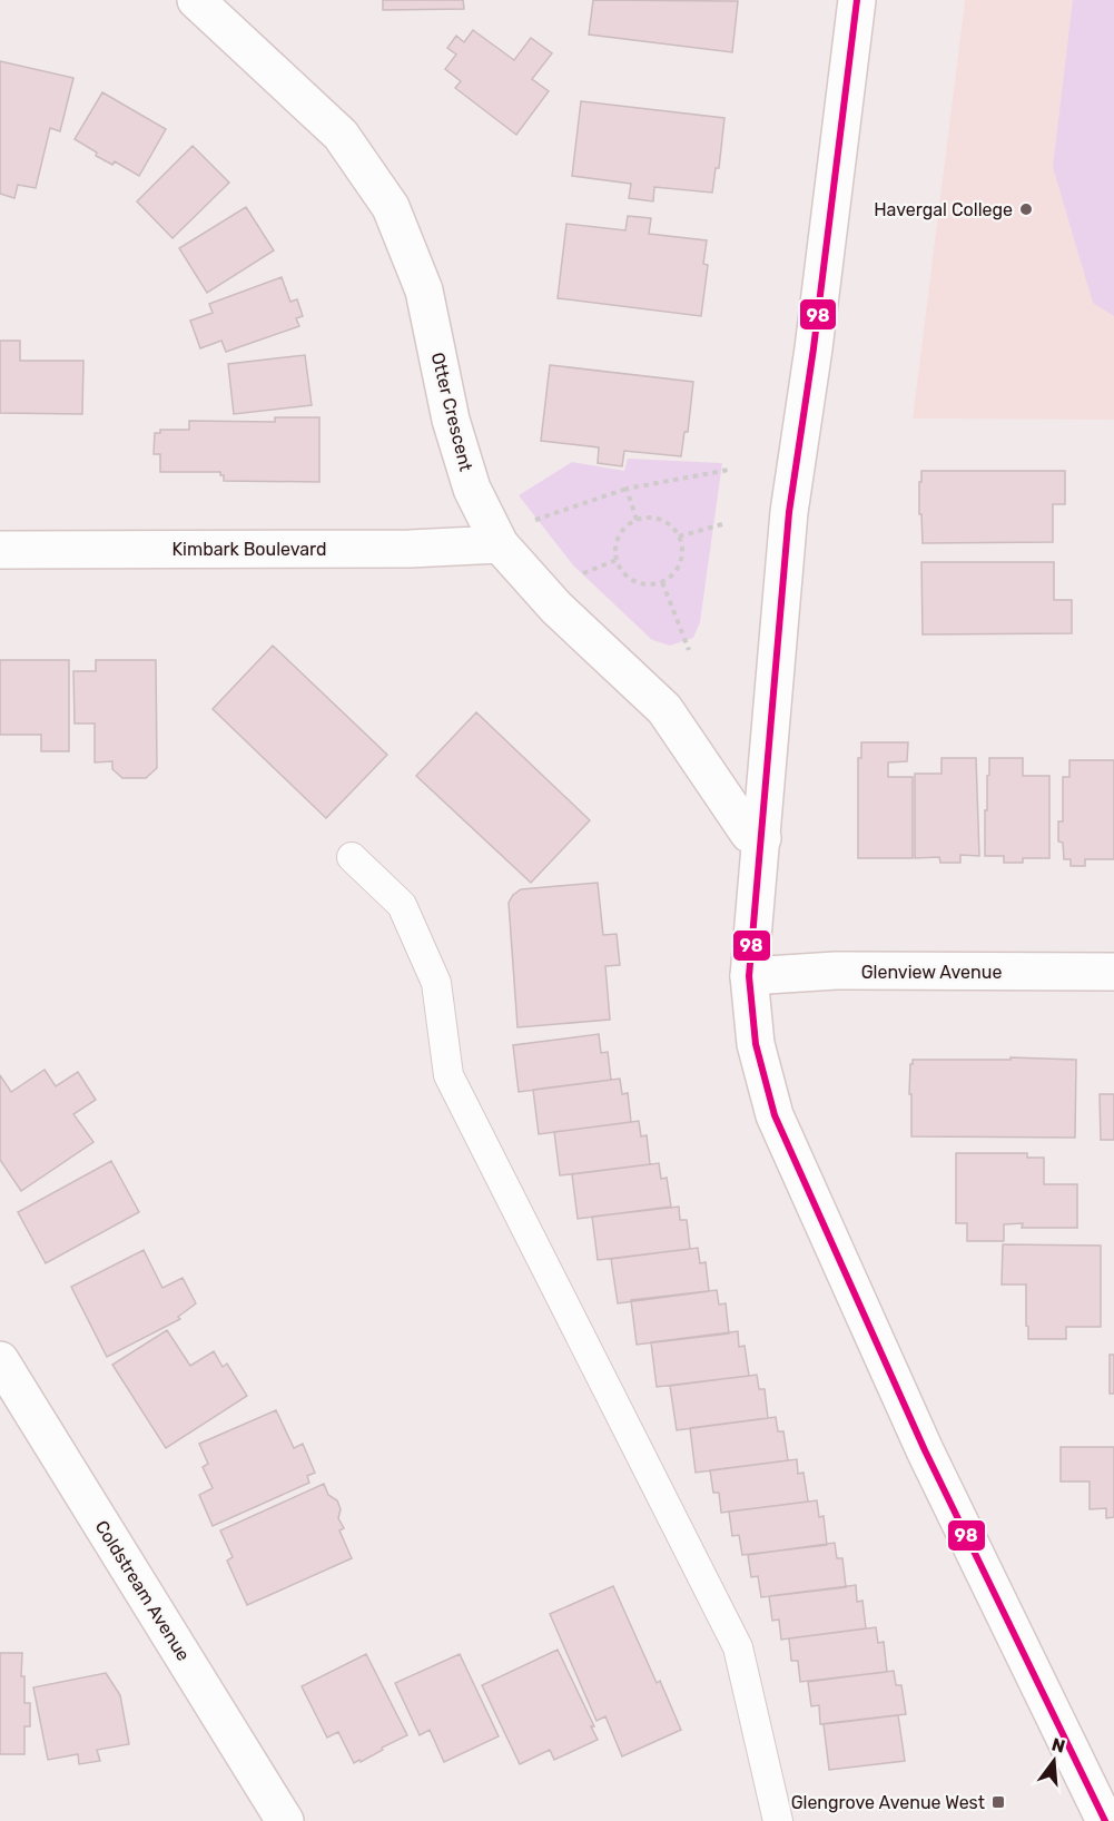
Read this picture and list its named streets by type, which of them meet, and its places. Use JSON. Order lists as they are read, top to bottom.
{
  "streets": {
    "street": [
      "Otter Crescent",
      "Kimbark Boulevard",
      "Glenview Avenue",
      "Coldstream Avenue"
    ]
  },
  "crossings": [
    ["Otter Crescent", "Kimbark Boulevard"]
  ],
  "places": {
    "other": ["Havergal College"],
    "transit": ["Glengrove Avenue West"]
  },
  "lines": ["transit line 98"],
  "north": "top"
}
